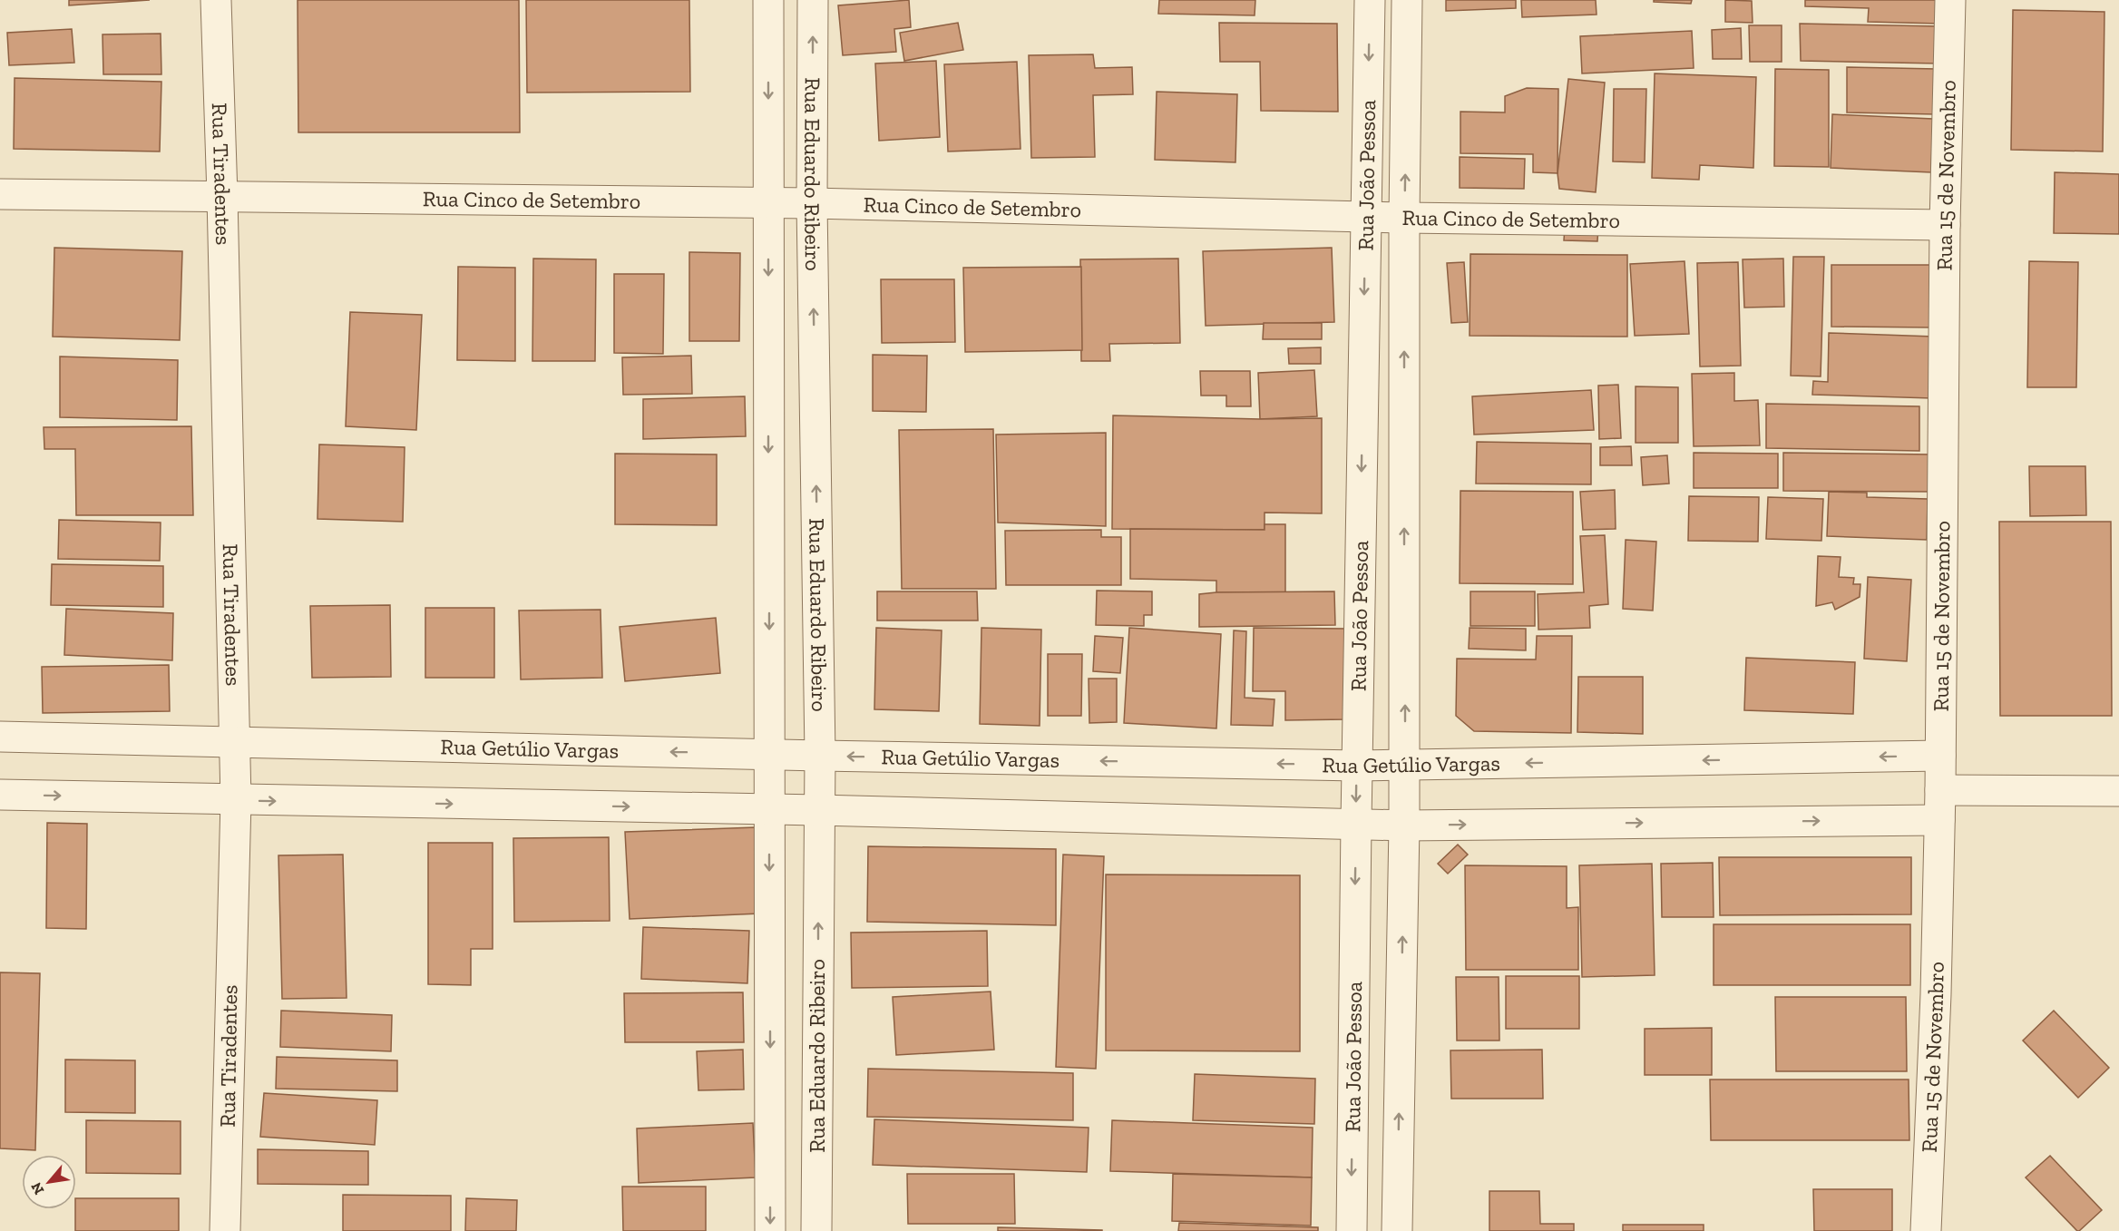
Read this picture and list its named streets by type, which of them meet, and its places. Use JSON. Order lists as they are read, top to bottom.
{
  "streets": {
    "street": [
      "Rua Tiradentes",
      "Rua Eduardo Ribeiro",
      "Rua João Pessoa",
      "Rua 15 de Novembro",
      "Rua Cinco de Setembro",
      "Rua Getúlio Vargas"
    ]
  },
  "crossings": [
    ["Rua Tiradentes", "Rua Cinco de Setembro"],
    ["Rua Tiradentes", "Rua Getúlio Vargas"],
    ["Rua Eduardo Ribeiro", "Rua Cinco de Setembro"],
    ["Rua Eduardo Ribeiro", "Rua Getúlio Vargas"],
    ["Rua João Pessoa", "Rua Cinco de Setembro"],
    ["Rua João Pessoa", "Rua Getúlio Vargas"],
    ["Rua 15 de Novembro", "Rua Cinco de Setembro"],
    ["Rua 15 de Novembro", "Rua Getúlio Vargas"]
  ],
  "north": "bottom left"
}
